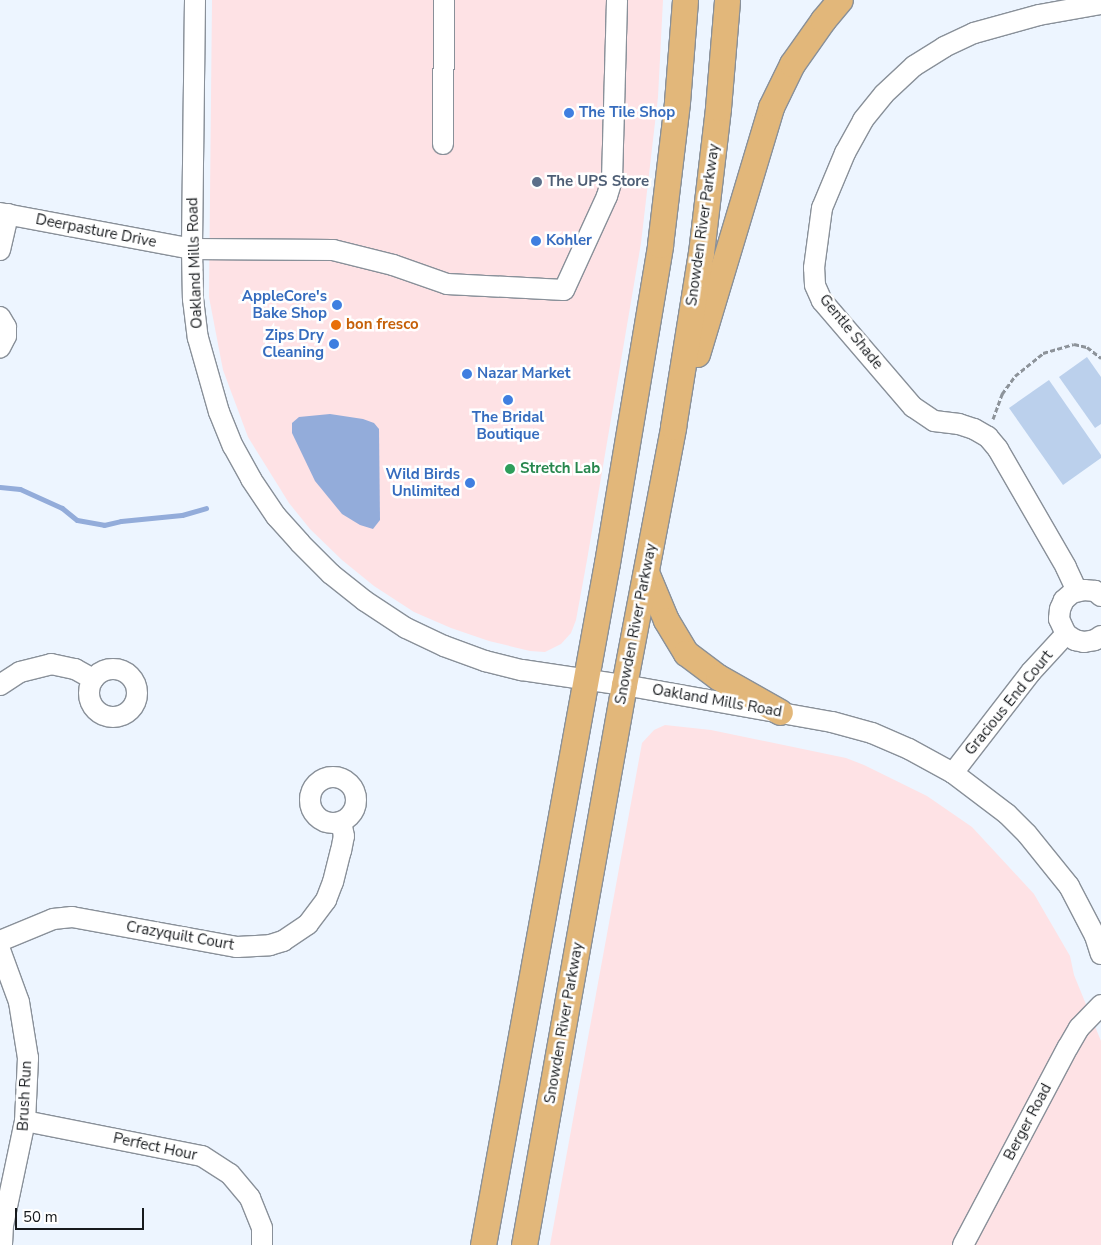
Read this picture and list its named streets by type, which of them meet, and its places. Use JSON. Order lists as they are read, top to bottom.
{
  "streets": {
    "main road": ["Snowden River Parkway"],
    "street": [
      "Deerpasture Drive",
      "Oakland Mills Road",
      "Gentle Shade",
      "Gracious End Court",
      "Crazyquilt Court",
      "Brush Run",
      "Berger Road",
      "Perfect Hour"
    ]
  },
  "crossings": [
    ["Snowden River Parkway", "Oakland Mills Road"],
    ["Deerpasture Drive", "Oakland Mills Road"],
    ["Oakland Mills Road", "Gracious End Court"],
    ["Brush Run", "Perfect Hour"]
  ],
  "places": [
    "The Tile Shop",
    "The UPS Store",
    "Kohler",
    "AppleCore's Bake Shop",
    "bon fresco",
    "Zips Dry Cleaning",
    "Nazar Market",
    "The Bridal Boutique",
    "Stretch Lab",
    "Wild Birds Unlimited"
  ],
  "scale_bar": "50 m"
}
